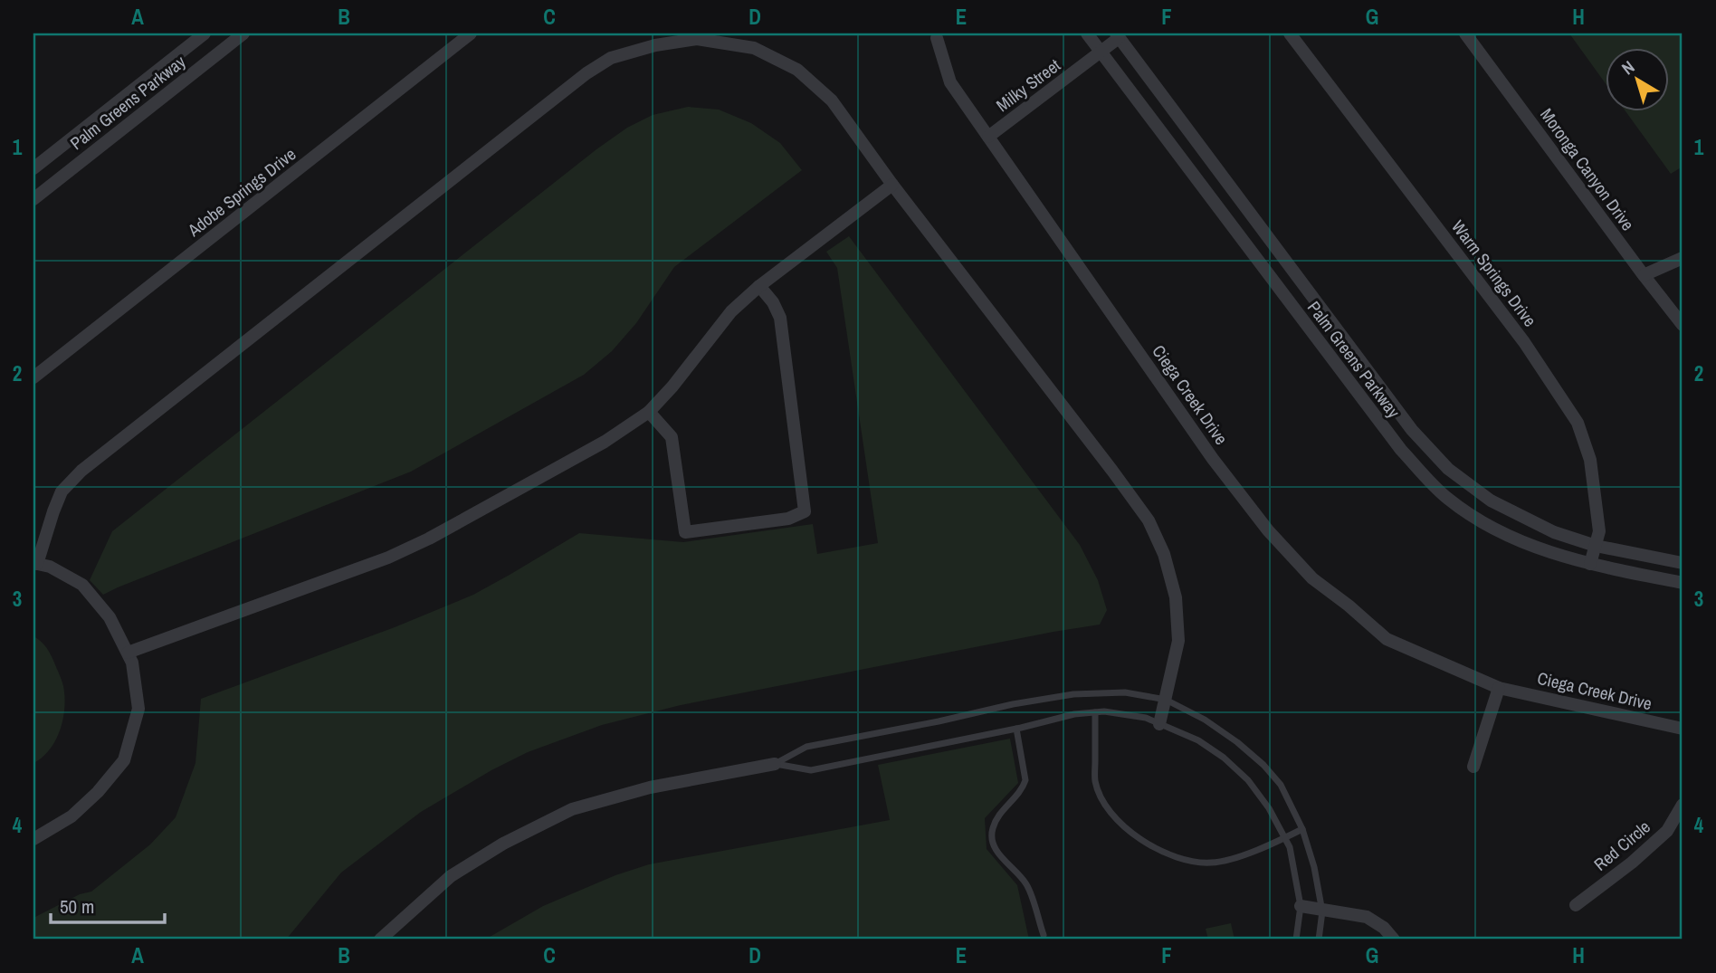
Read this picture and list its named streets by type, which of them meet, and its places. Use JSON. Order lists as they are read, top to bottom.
{
  "streets": {
    "street": [
      "Milky Street",
      "Palm Greens Parkway",
      "Moronga Canyon Drive",
      "Adobe Springs Drive",
      "Warm Springs Drive",
      "Ciega Creek Drive",
      "Red Circle"
    ]
  },
  "crossings": [
    ["Milky Street", "Palm Greens Parkway"],
    ["Milky Street", "Ciega Creek Drive"],
    ["Palm Greens Parkway", "Warm Springs Drive"]
  ],
  "scale_bar": "50 m",
  "north": "top left",
  "grid": {
    "columns": [
      "A",
      "B",
      "C",
      "D",
      "E",
      "F",
      "G",
      "H"
    ],
    "rows": [
      "1",
      "2",
      "3",
      "4"
    ]
  }
}
